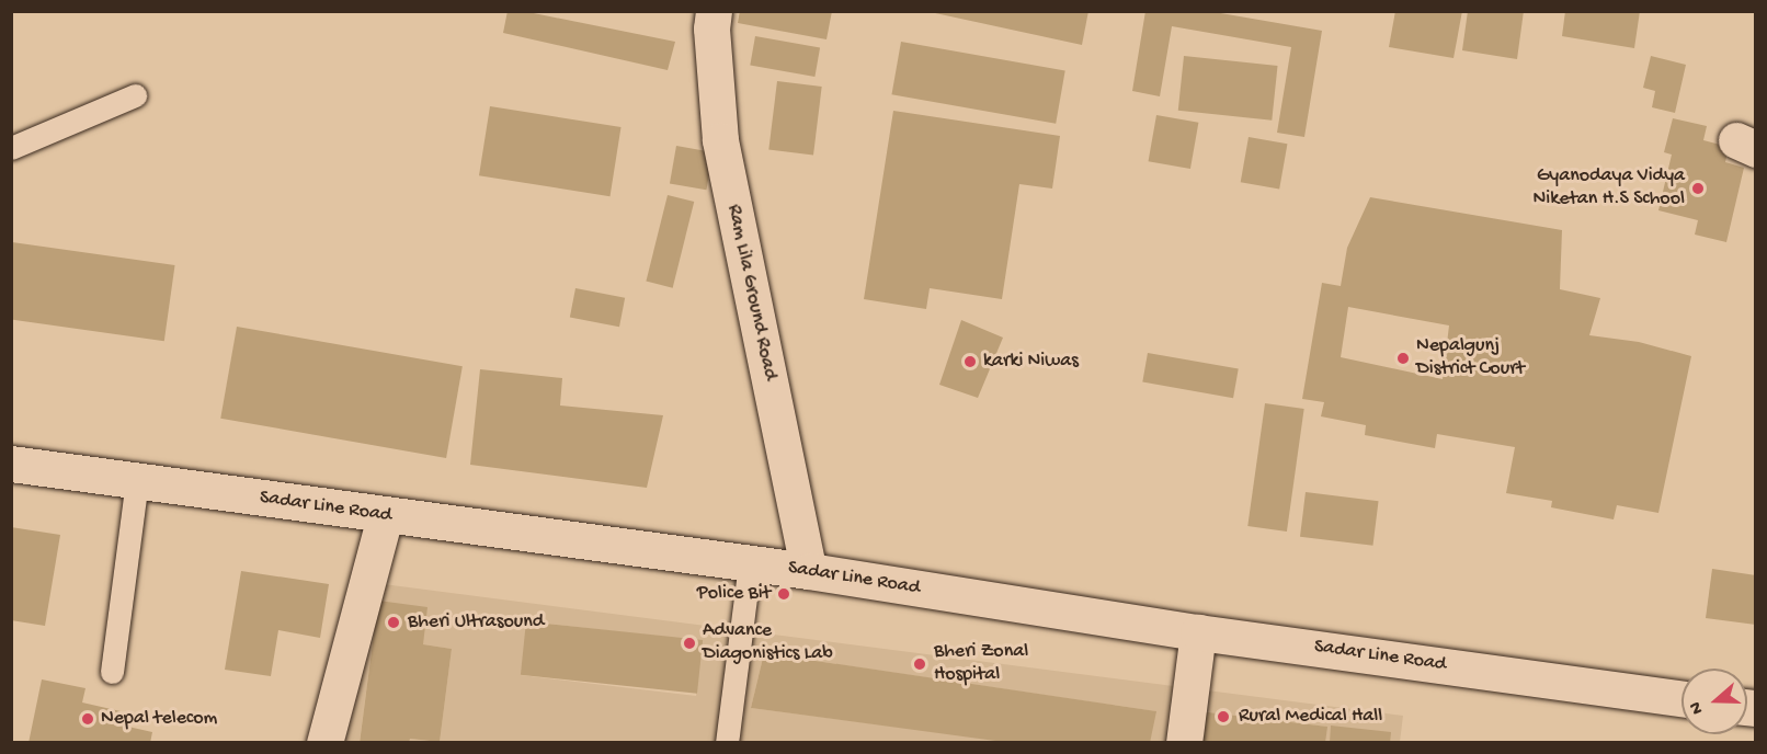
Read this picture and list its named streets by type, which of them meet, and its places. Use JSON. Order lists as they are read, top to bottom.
{
  "streets": {
    "main road": ["Ram Lila Ground Road", "Sadar Line Road"]
  },
  "crossings": [
    ["Ram Lila Ground Road", "Sadar Line Road"]
  ],
  "places": [
    "Gyanodaya Vidya Niketan H.S School",
    "Nepalgunj District Court",
    "karki Niwas",
    "Police Bit",
    "Bheri Ultrasound",
    "Advance Diagonistics Lab",
    "Bheri Zonal Hospital",
    "Rural Medical Hall",
    "Nepal telecom"
  ],
  "north": "left"
}
